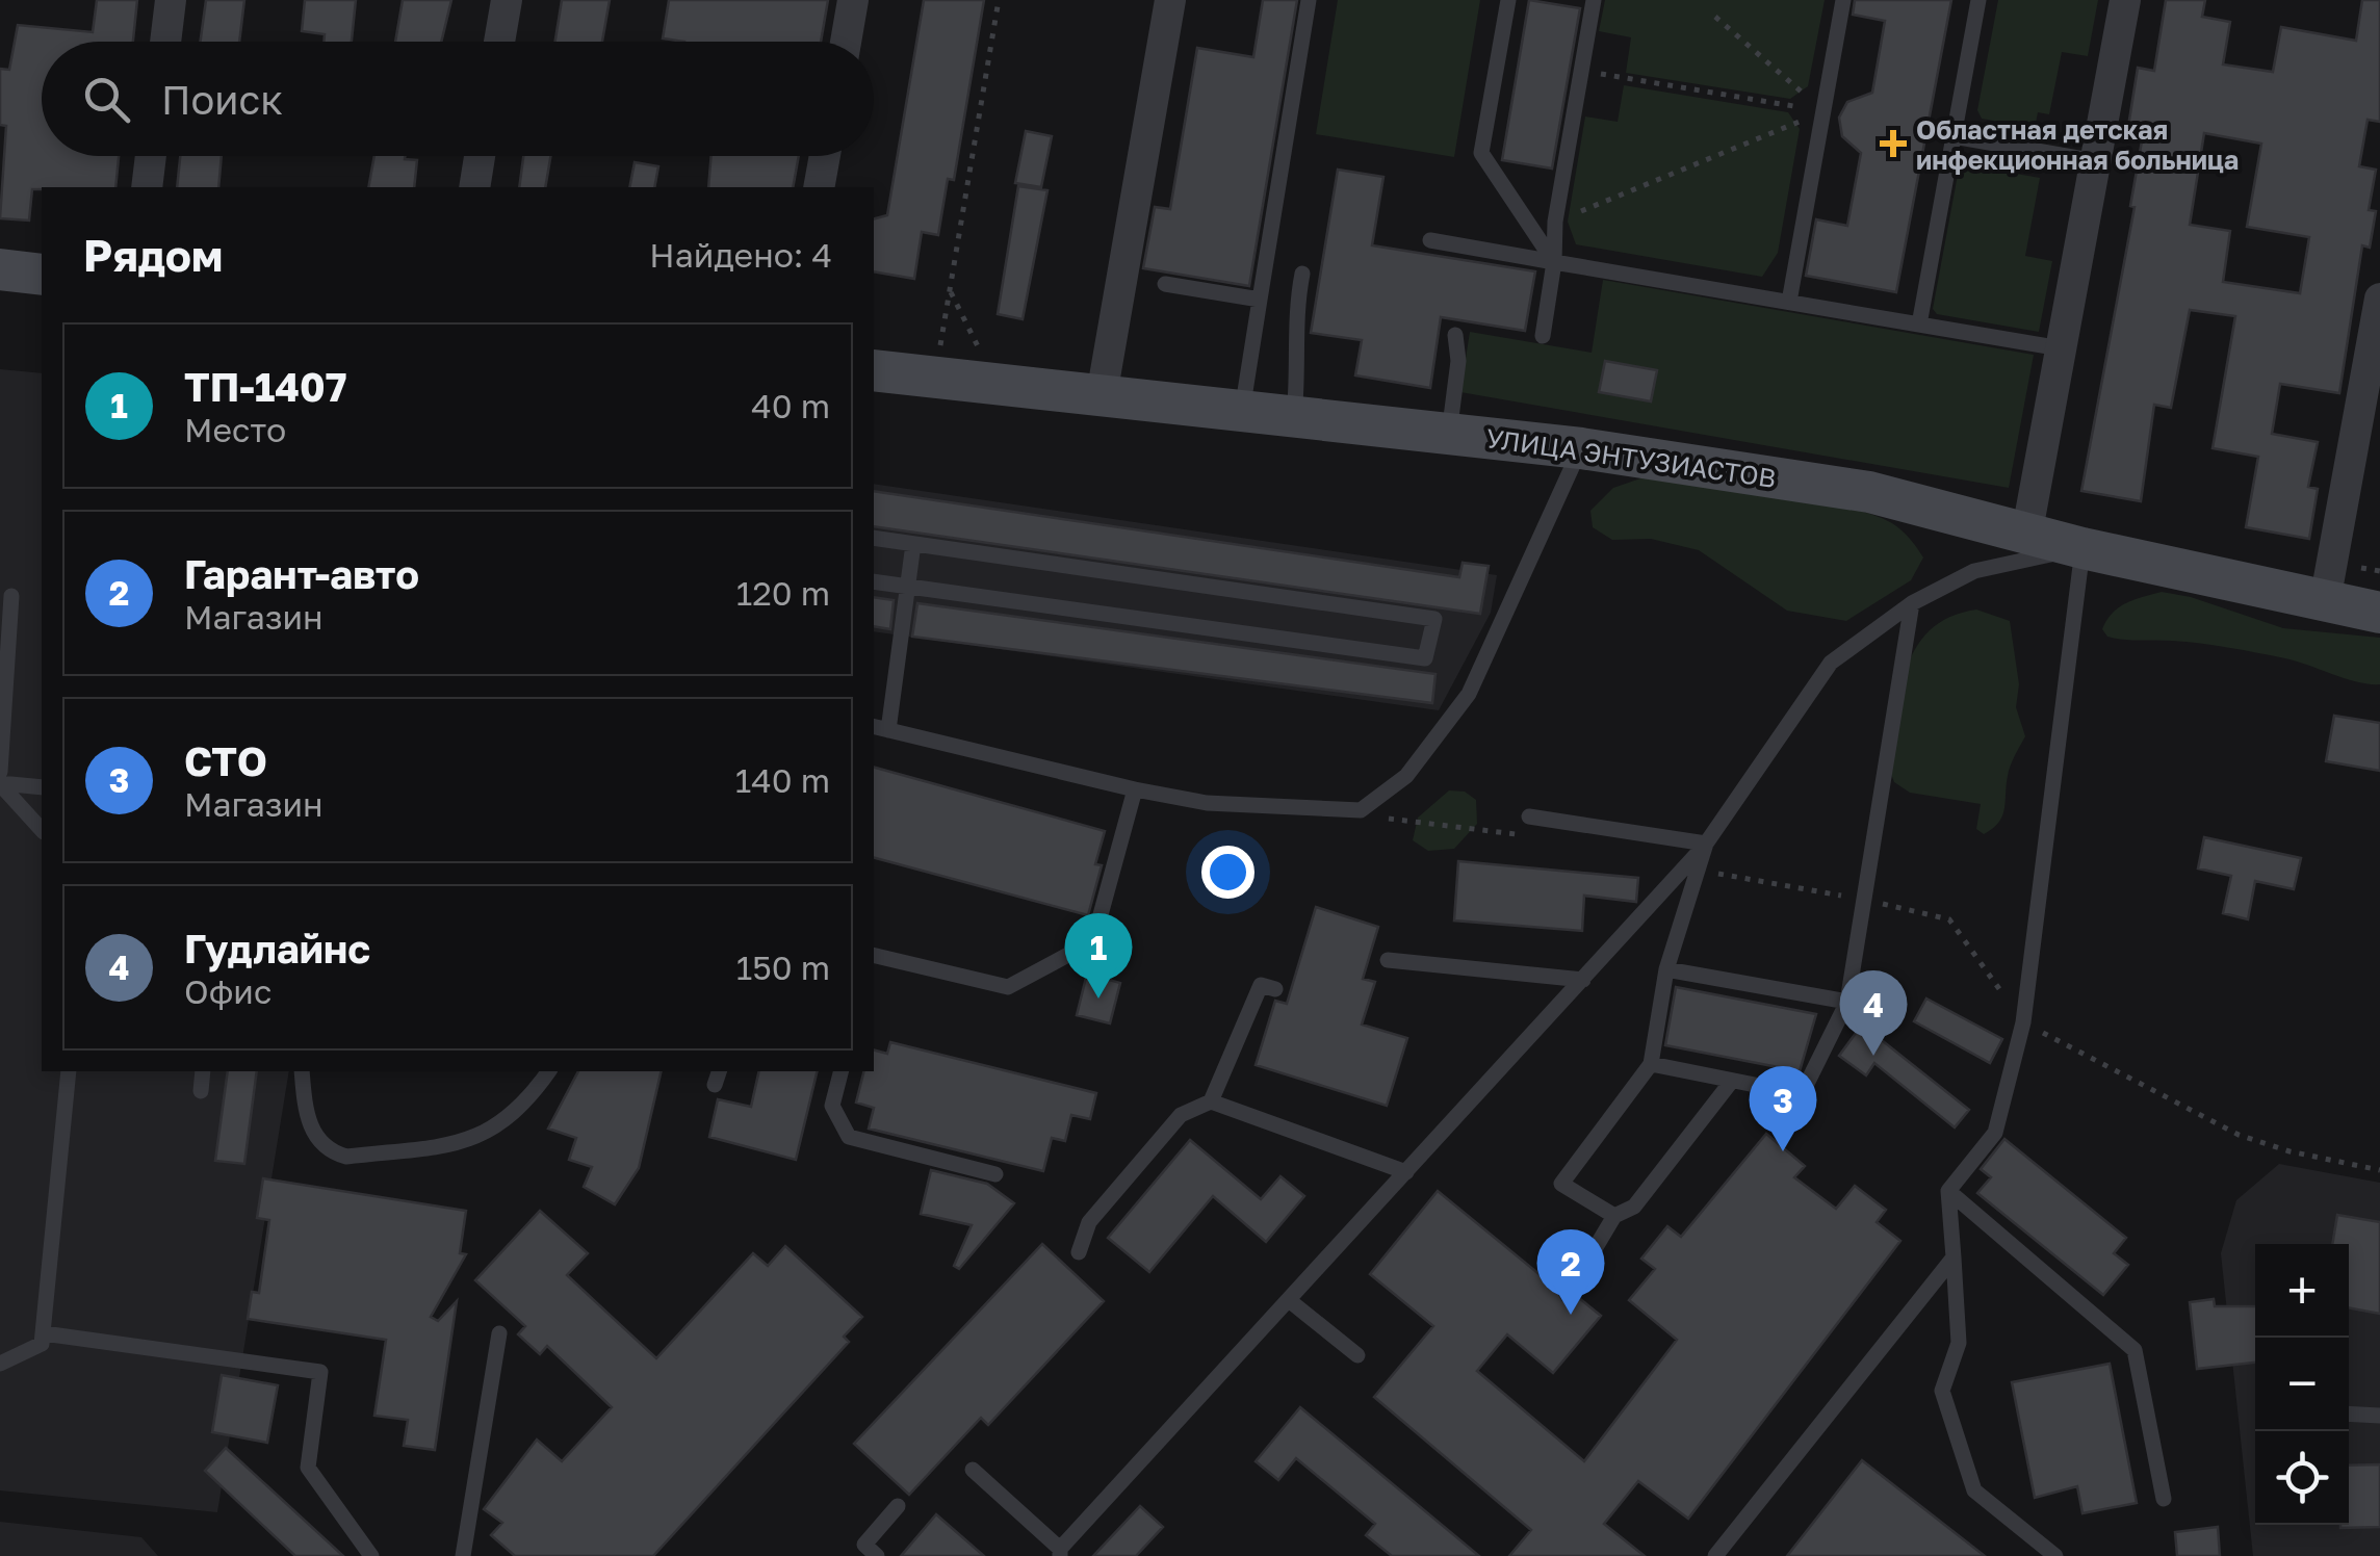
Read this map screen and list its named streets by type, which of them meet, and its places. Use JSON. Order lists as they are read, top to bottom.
{
  "streets": {
    "street": ["УЛИЦА ЭНТУЗИАСТОВ"]
  },
  "places": {
    "health": ["Областная детская инфекционная больница"]
  },
  "page": {
    "search": "Поиск",
    "heading": ["Рядом", "Найдено: 4"],
    "list": [
      {
        "mark": "1",
        "name": "ТП-1407",
        "note": "Место",
        "value": "40 m"
      },
      {
        "mark": "2",
        "name": "Гарант-авто",
        "note": "Магазин",
        "value": "120 m"
      },
      {
        "mark": "3",
        "name": "СТО",
        "note": "Магазин",
        "value": "140 m"
      },
      {
        "mark": "4",
        "name": "Гудлайнс",
        "note": "Офис",
        "value": "150 m"
      }
    ],
    "pins": [
      "1",
      "4",
      "3",
      "2"
    ],
    "map_buttons": ["+", "−"]
  }
}
